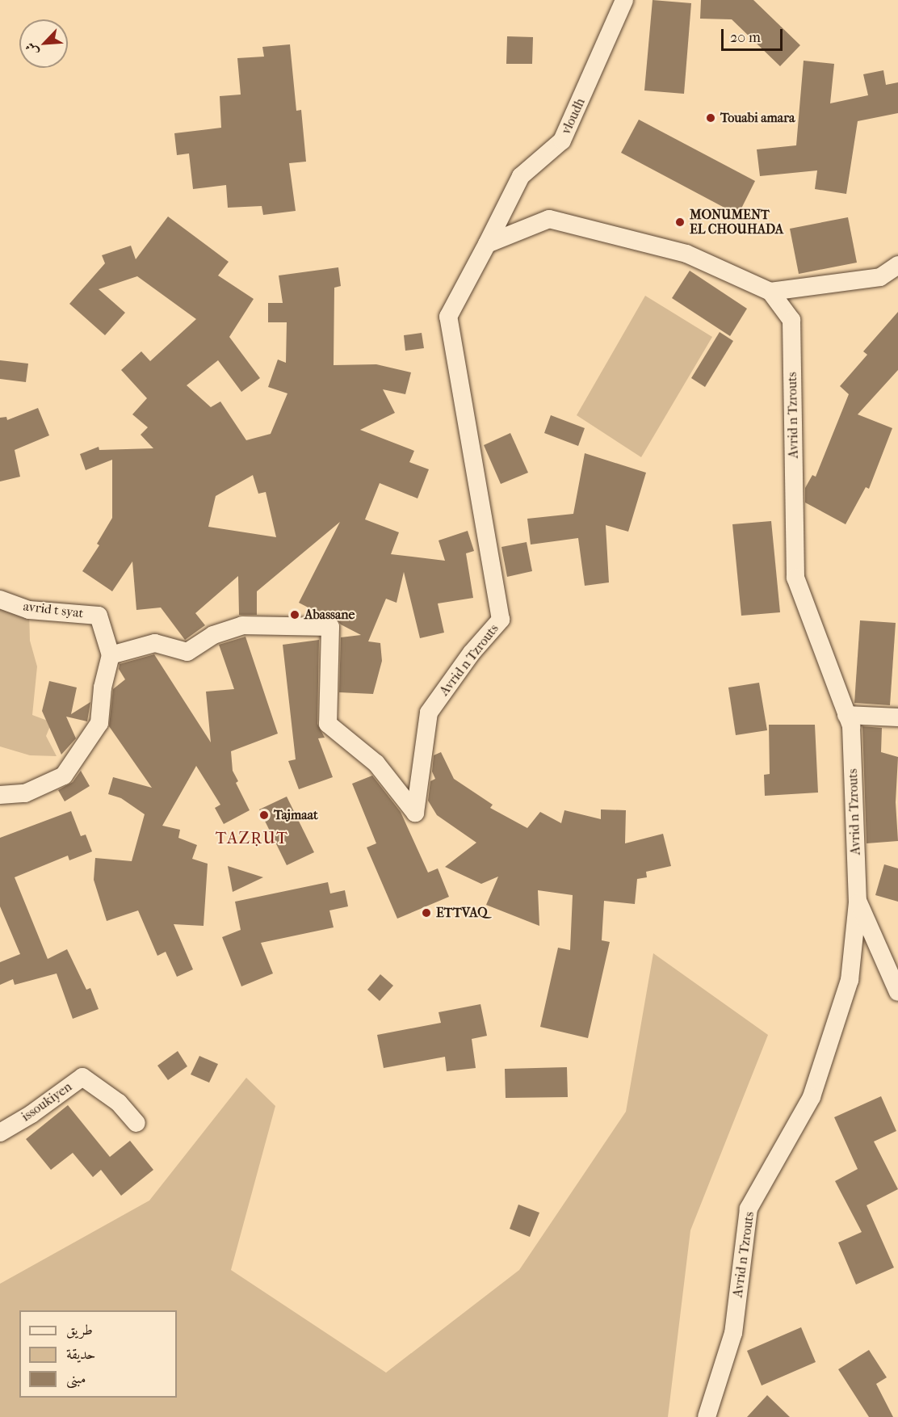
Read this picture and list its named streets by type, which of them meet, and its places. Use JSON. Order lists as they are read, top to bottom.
{
  "streets": {
    "street": [
      "vloudh",
      "Avrid n Tzrouts",
      "avrid t syat",
      "issoukiyen"
    ]
  },
  "crossings": [
    ["vloudh", "Avrid n Tzrouts"],
    ["Avrid n Tzrouts", "avrid t syat"]
  ],
  "districts": ["TAZṚUT"],
  "places": [
    "Touabi amara",
    "MONUMENT EL CHOUHADA",
    "Abassane",
    "Tajmaat",
    "ETTVAQ"
  ],
  "legend": ["طريق", "حديقة", "مبنى"],
  "scale_bar": "20 m",
  "north": "bottom left"
}
